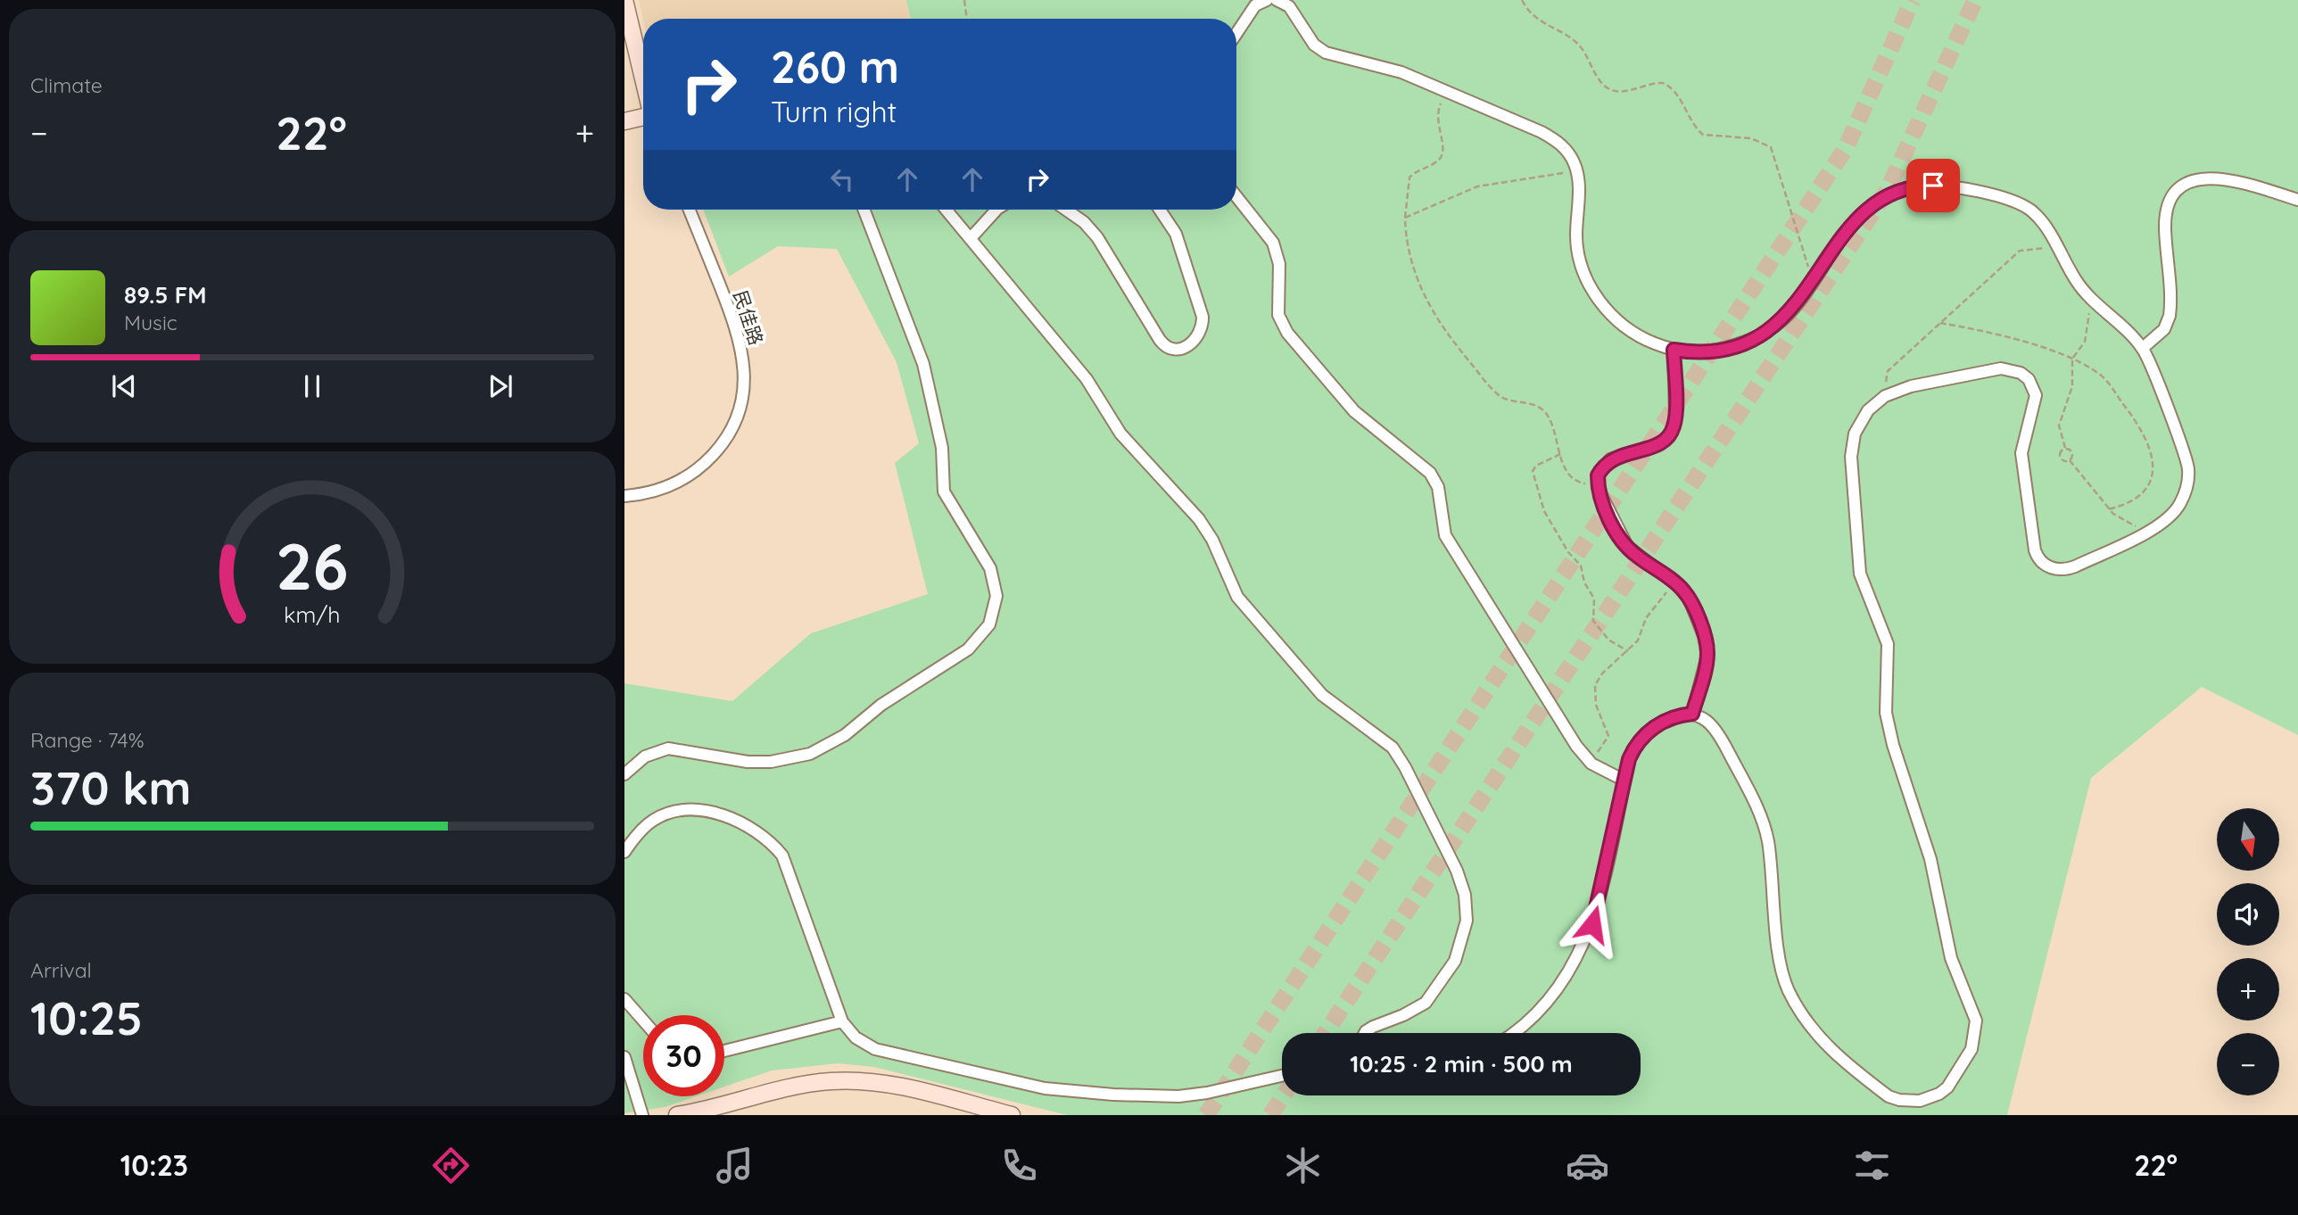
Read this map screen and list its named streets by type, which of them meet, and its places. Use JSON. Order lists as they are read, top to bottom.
{
  "streets": {
    "street": ["民佳路"]
  },
  "north": "bottom",
  "page": {
    "tile": [
      "Climate",
      ["Range · 74%", "370 km"],
      ["Arrival", "10:25"]
    ],
    "turn": ["260 m", "Turn right"],
    "heat": ["−", "22°", "+"],
    "song": ["89.5 FM", "Music"],
    "map_buttons": ["+", "−"],
    "limit": "30",
    "trip": "10:25 · 2 min · 500 m",
    "tabs": ["10:23", "22°"],
    "gauge": ["26", "km/h"]
  }
}
